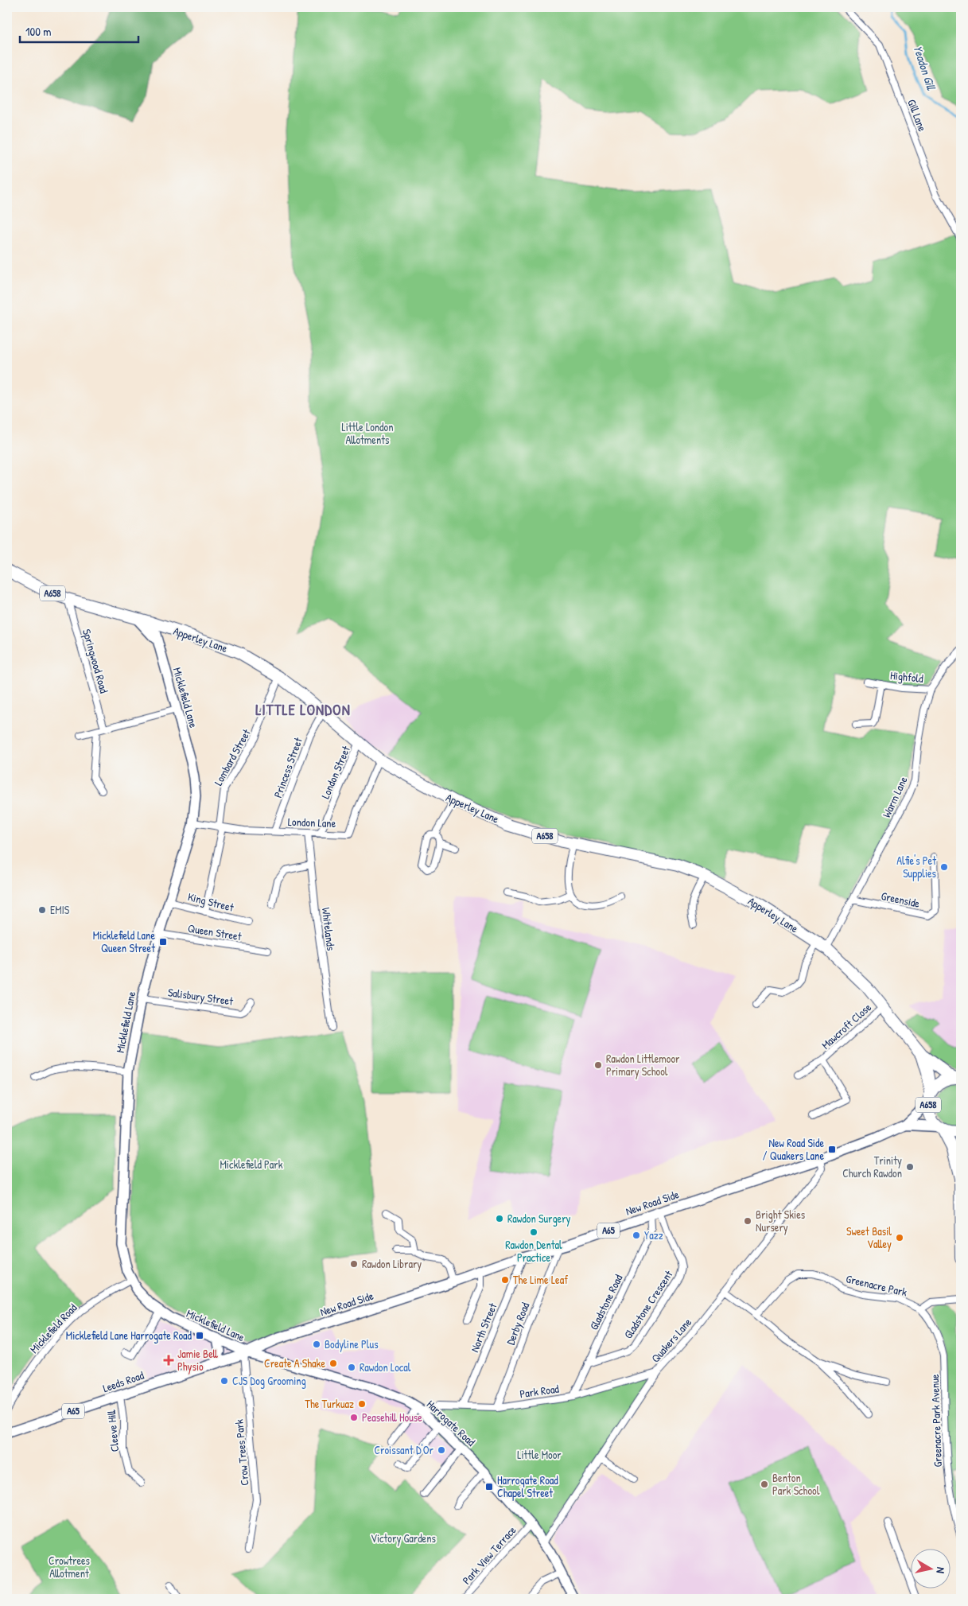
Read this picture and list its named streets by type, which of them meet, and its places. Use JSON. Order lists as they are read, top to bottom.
{
  "streets": {
    "highway": ["A658", "Apperley Lane"],
    "main road": [
      "Micklefield Lane",
      "New Road Side",
      "A65",
      "Leeds Road",
      "Harrogate Road"
    ],
    "street": [
      "Gill Lane",
      "Springwood Road",
      "Highfold",
      "Lombard Street",
      "Princess Street",
      "London Street",
      "Warm Lane",
      "London Lane",
      "Greenside",
      "King Street",
      "Whitelands",
      "Queen Street",
      "Salisbury Street",
      "Mawcroft Close",
      "Greenacre Park",
      "Gladstone Road",
      "Gladstone Crescent",
      "Derby Road",
      "North Street",
      "Micklefield Road",
      "Quakers Lane",
      "Park Road",
      "Greenacre Park Avenue",
      "Cleeve Hill",
      "Crow Trees Park",
      "Park View Terrace"
    ]
  },
  "crossings": [
    ["A658", "Apperley Lane"],
    ["A658", "New Road Side"],
    ["Apperley Lane", "Springwood Road"],
    ["Apperley Lane", "Micklefield Lane"],
    ["Apperley Lane", "Lombard Street"],
    ["Apperley Lane", "Princess Street"],
    ["Apperley Lane", "London Street"],
    ["Apperley Lane", "Warm Lane"],
    ["Apperley Lane", "London Lane"],
    ["Apperley Lane", "Mawcroft Close"],
    ["Apperley Lane", "New Road Side"],
    ["Highfold", "Warm Lane"],
    ["Micklefield Lane", "London Lane"],
    ["Micklefield Lane", "King Street"],
    ["Micklefield Lane", "Queen Street"],
    ["Micklefield Lane", "Salisbury Street"],
    ["Micklefield Lane", "New Road Side"],
    ["Micklefield Lane", "Micklefield Road"],
    ["Micklefield Lane", "Leeds Road"],
    ["Micklefield Lane", "Harrogate Road"],
    ["Micklefield Lane", "Crow Trees Park"],
    ["Lombard Street", "London Lane"],
    ["Lombard Street", "King Street"],
    ["Princess Street", "London Lane"],
    ["London Street", "London Lane"],
    ["Warm Lane", "Greenside"],
    ["London Lane", "Whitelands"],
    ["New Road Side", "Gladstone Road"],
    ["New Road Side", "Gladstone Crescent"],
    ["New Road Side", "Derby Road"],
    ["New Road Side", "North Street"],
    ["New Road Side", "Quakers Lane"],
    ["New Road Side", "Leeds Road"],
    ["New Road Side", "Harrogate Road"],
    ["New Road Side", "Crow Trees Park"],
    ["Greenacre Park", "Greenacre Park Avenue"],
    ["Gladstone Road", "Gladstone Crescent"],
    ["Gladstone Road", "Park Road"],
    ["Derby Road", "Park Road"],
    ["North Street", "Park Road"],
    ["Quakers Lane", "Park Road"],
    ["Quakers Lane", "Harrogate Road"],
    ["Leeds Road", "Harrogate Road"],
    ["Leeds Road", "Cleeve Hill"],
    ["Leeds Road", "Crow Trees Park"],
    ["Park Road", "Harrogate Road"],
    ["Harrogate Road", "Crow Trees Park"],
    ["Harrogate Road", "Park View Terrace"]
  ],
  "districts": ["LITTLE LONDON"],
  "water": ["Yeadon Gill"],
  "parks": [
    "Little London Allotments",
    "Micklefield Park",
    "Little Moor",
    "Victory Gardens",
    "Crowtrees Allotment"
  ],
  "places": {
    "other": [
      "Alfie's Pet Supplies",
      "EMIS",
      "Rawdon Littlemoor Primary School",
      "Trinity Church Rawdon",
      "Rawdon Surgery",
      "Bright Skies Nursery",
      "Rawdon Dental Practice",
      "Yazz",
      "Sweet Basil Valley",
      "Rawdon Library",
      "The Lime Leaf",
      "Bodyline Plus",
      "Create A Shake",
      "Rawdon Local",
      "CJS Dog Grooming",
      "The Turkuaz",
      "Peasehill House",
      "Croissant D'Or",
      "Benton Park School"
    ],
    "transit": [
      "Micklefield Lane Queen Street",
      "New Road Side / Quakers Lane",
      "Micklefield Lane Harrogate Road",
      "Harrogate Road Chapel Street"
    ],
    "health": ["Jamie Bell Physio"]
  },
  "scale_bar": "100 m",
  "north": "right"
}
